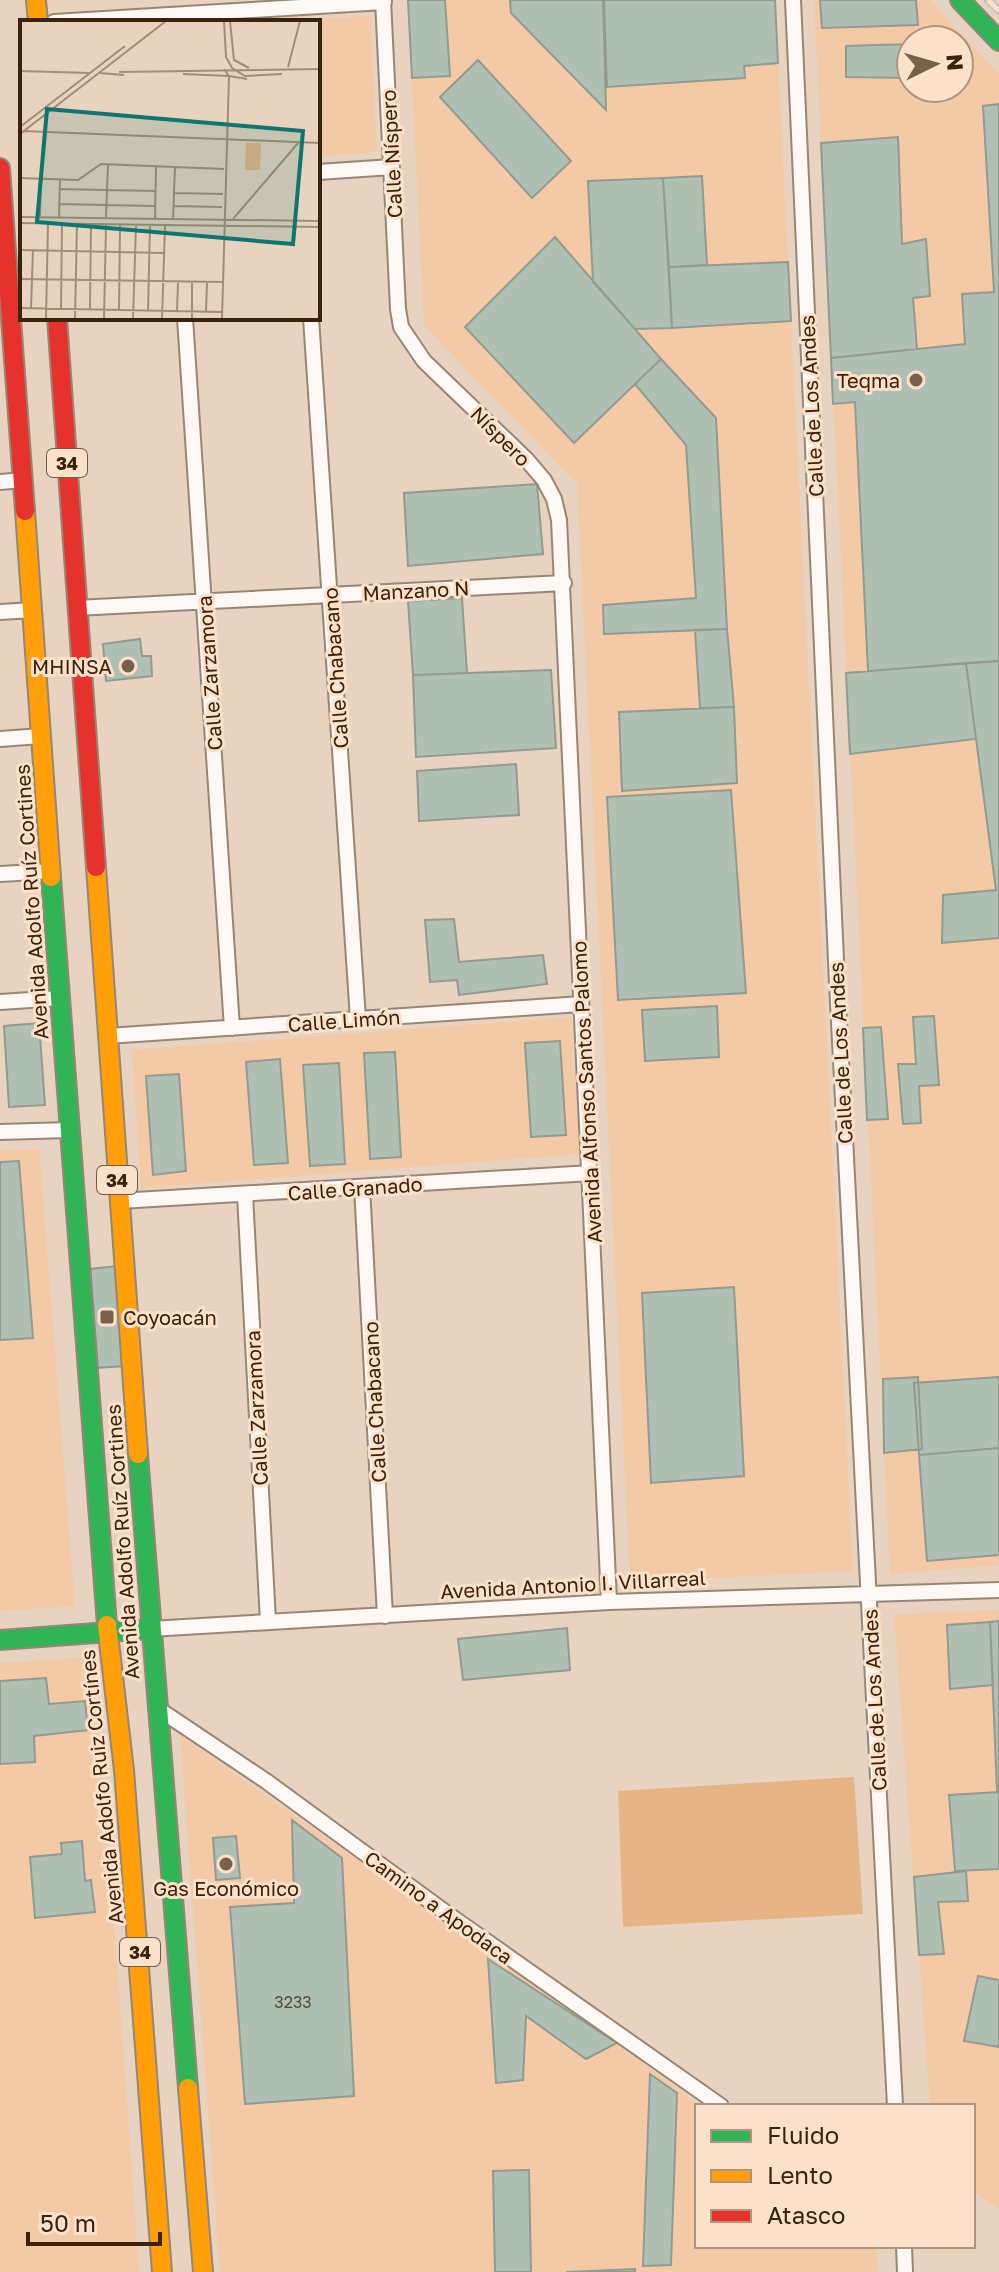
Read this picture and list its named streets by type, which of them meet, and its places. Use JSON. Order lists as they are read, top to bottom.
{
  "streets": {
    "main road": ["34", "Avenida Adolfo Ruíz Cortines", "Avenida Adolfo Ruiz Cortínes"],
    "street": [
      "Calle Níspero",
      "Calle de Los Andes",
      "Níspero",
      "Manzano N",
      "Calle Chabacano",
      "Calle Zarzamora",
      "Calle Limón",
      "Avenida Alfonso Santos Palomo",
      "Calle Granado",
      "Avenida Antonio I. Villarreal",
      "Camino a Apodaca"
    ]
  },
  "crossings": [
    ["Calle Níspero", "Níspero"],
    ["Calle de Los Andes", "Avenida Antonio I. Villarreal"],
    ["Níspero", "Manzano N"],
    ["Níspero", "Avenida Alfonso Santos Palomo"],
    ["34", "Avenida Adolfo Ruíz Cortines"],
    ["34", "Camino a Apodaca"],
    ["Manzano N", "Calle Chabacano"],
    ["Manzano N", "Calle Zarzamora"],
    ["Manzano N", "Avenida Adolfo Ruíz Cortines"],
    ["Manzano N", "Avenida Alfonso Santos Palomo"],
    ["Calle Chabacano", "Calle Limón"],
    ["Calle Chabacano", "Calle Granado"],
    ["Calle Chabacano", "Avenida Antonio I. Villarreal"],
    ["Calle Zarzamora", "Calle Limón"],
    ["Calle Zarzamora", "Calle Granado"],
    ["Calle Zarzamora", "Avenida Antonio I. Villarreal"],
    ["Avenida Adolfo Ruíz Cortines", "Calle Limón"],
    ["Avenida Adolfo Ruíz Cortines", "Calle Granado"],
    ["Avenida Adolfo Ruíz Cortines", "Avenida Antonio I. Villarreal"],
    ["Avenida Adolfo Ruíz Cortines", "Avenida Adolfo Ruiz Cortínes"],
    ["Avenida Adolfo Ruíz Cortines", "Camino a Apodaca"],
    ["Calle Limón", "Avenida Alfonso Santos Palomo"],
    ["Avenida Alfonso Santos Palomo", "Calle Granado"],
    ["Avenida Alfonso Santos Palomo", "Avenida Antonio I. Villarreal"]
  ],
  "places": {
    "other": ["Teqma", "MHINSA", "Gas Económico"],
    "transit": ["Coyoacán"]
  },
  "house_numbers": ["3233"],
  "legend": ["Fluido", "Lento", "Atasco"],
  "scale_bar": "50 m",
  "north": "right"
}
